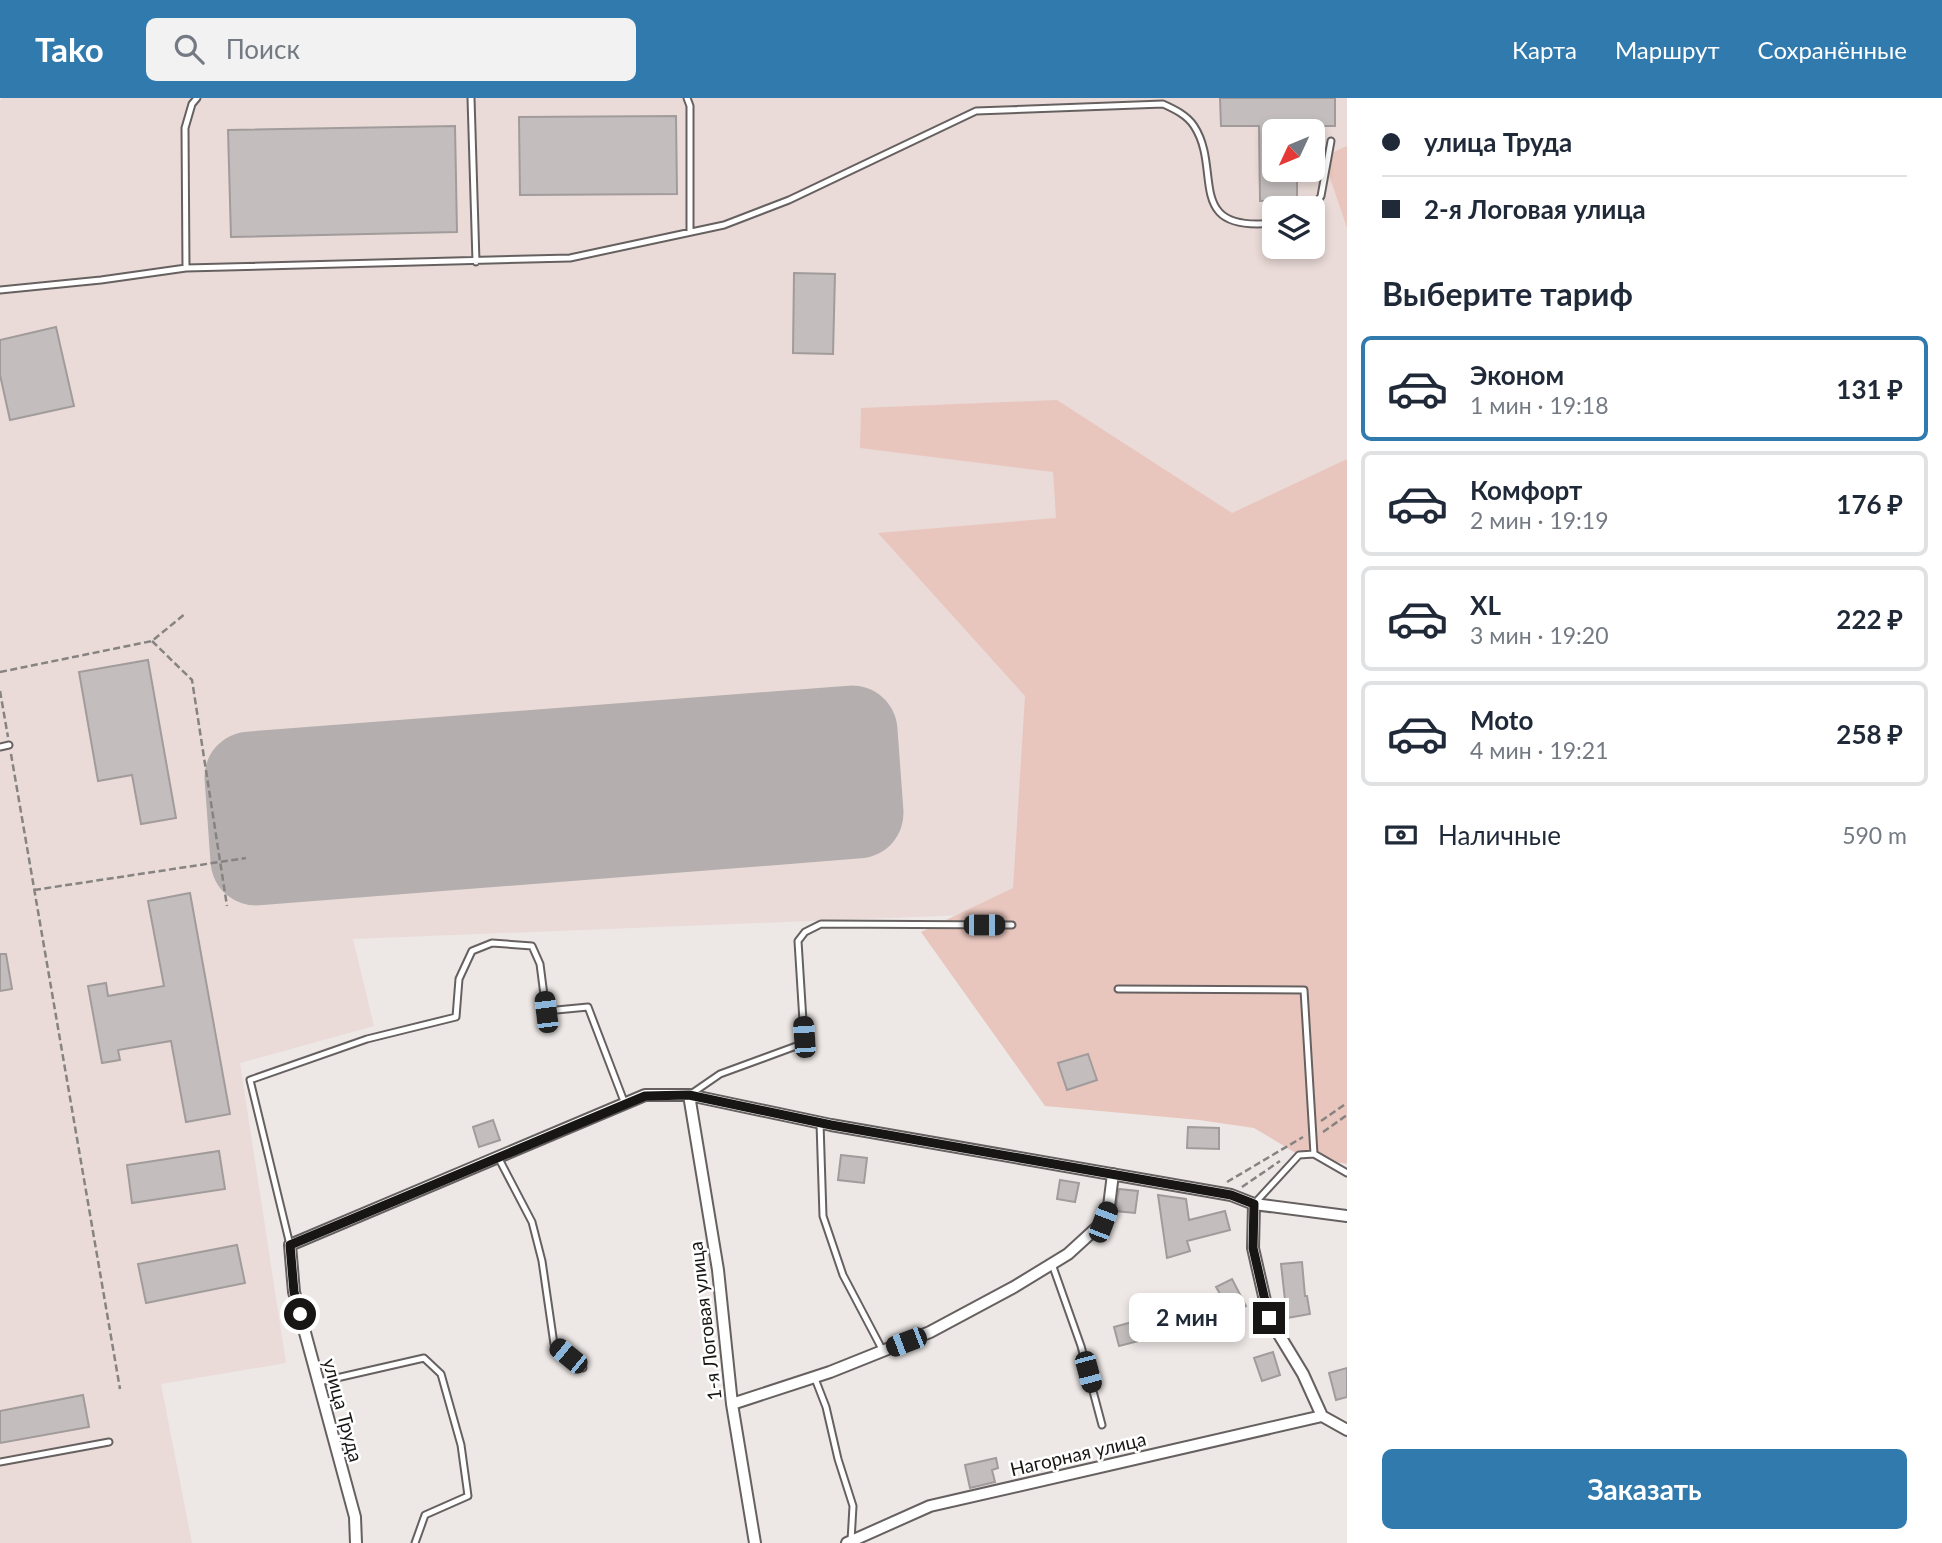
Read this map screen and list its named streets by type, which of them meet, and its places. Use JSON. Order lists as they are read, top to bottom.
{
  "streets": {
    "street": ["1-я Логовая улица", "улица Труда", "Нагорная улица"]
  },
  "north": "bottom left",
  "page": {
    "header": "Tako",
    "search": "Поиск",
    "nav": ["Карта", "Маршрут", "Сохранённые"],
    "banner": ["улица Труда", "2-я Логовая улица"],
    "heading": "Выберите тариф",
    "list": [
      {
        "name": "Эконом",
        "note": "1 мин · 19:18",
        "value": "131 ₽"
      },
      {
        "name": "Комфорт",
        "note": "2 мин · 19:19",
        "value": "176 ₽"
      },
      {
        "name": "XL",
        "note": "3 мин · 19:20",
        "value": "222 ₽"
      },
      {
        "name": "Moto",
        "note": "4 мин · 19:21",
        "value": "258 ₽"
      }
    ],
    "pay": ["Наличные", "590 m"],
    "bubble": "2 мин",
    "buttons": "Заказать"
  }
}
